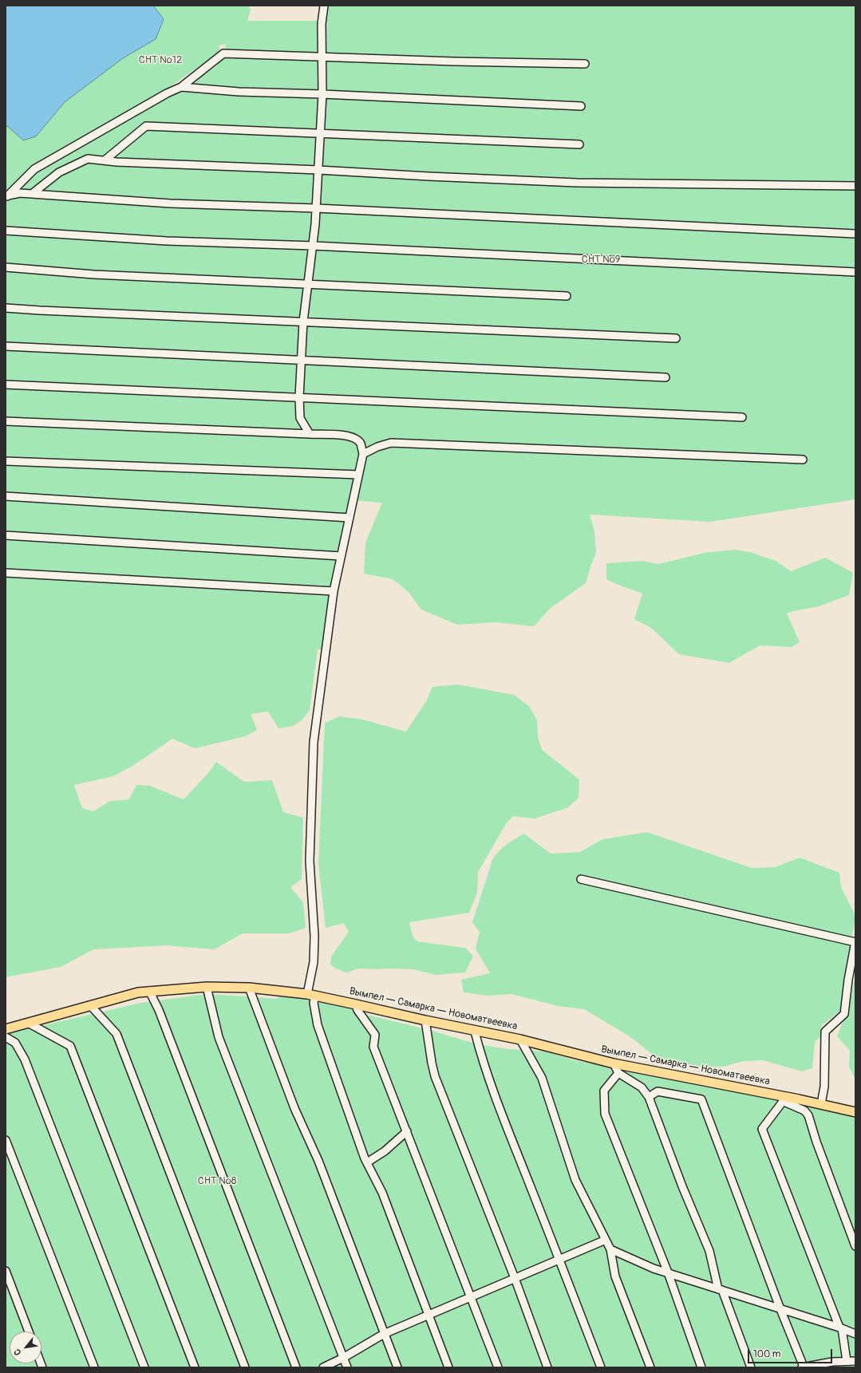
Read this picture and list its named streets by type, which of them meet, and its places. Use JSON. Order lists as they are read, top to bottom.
{
  "streets": {
    "main road": ["Вымпел — Самарка — Новоматвеевка"]
  },
  "parks": ["СНТ №12", "СНТ №9", "СНТ №8"],
  "scale_bar": "100 m",
  "north": "bottom left"
}
